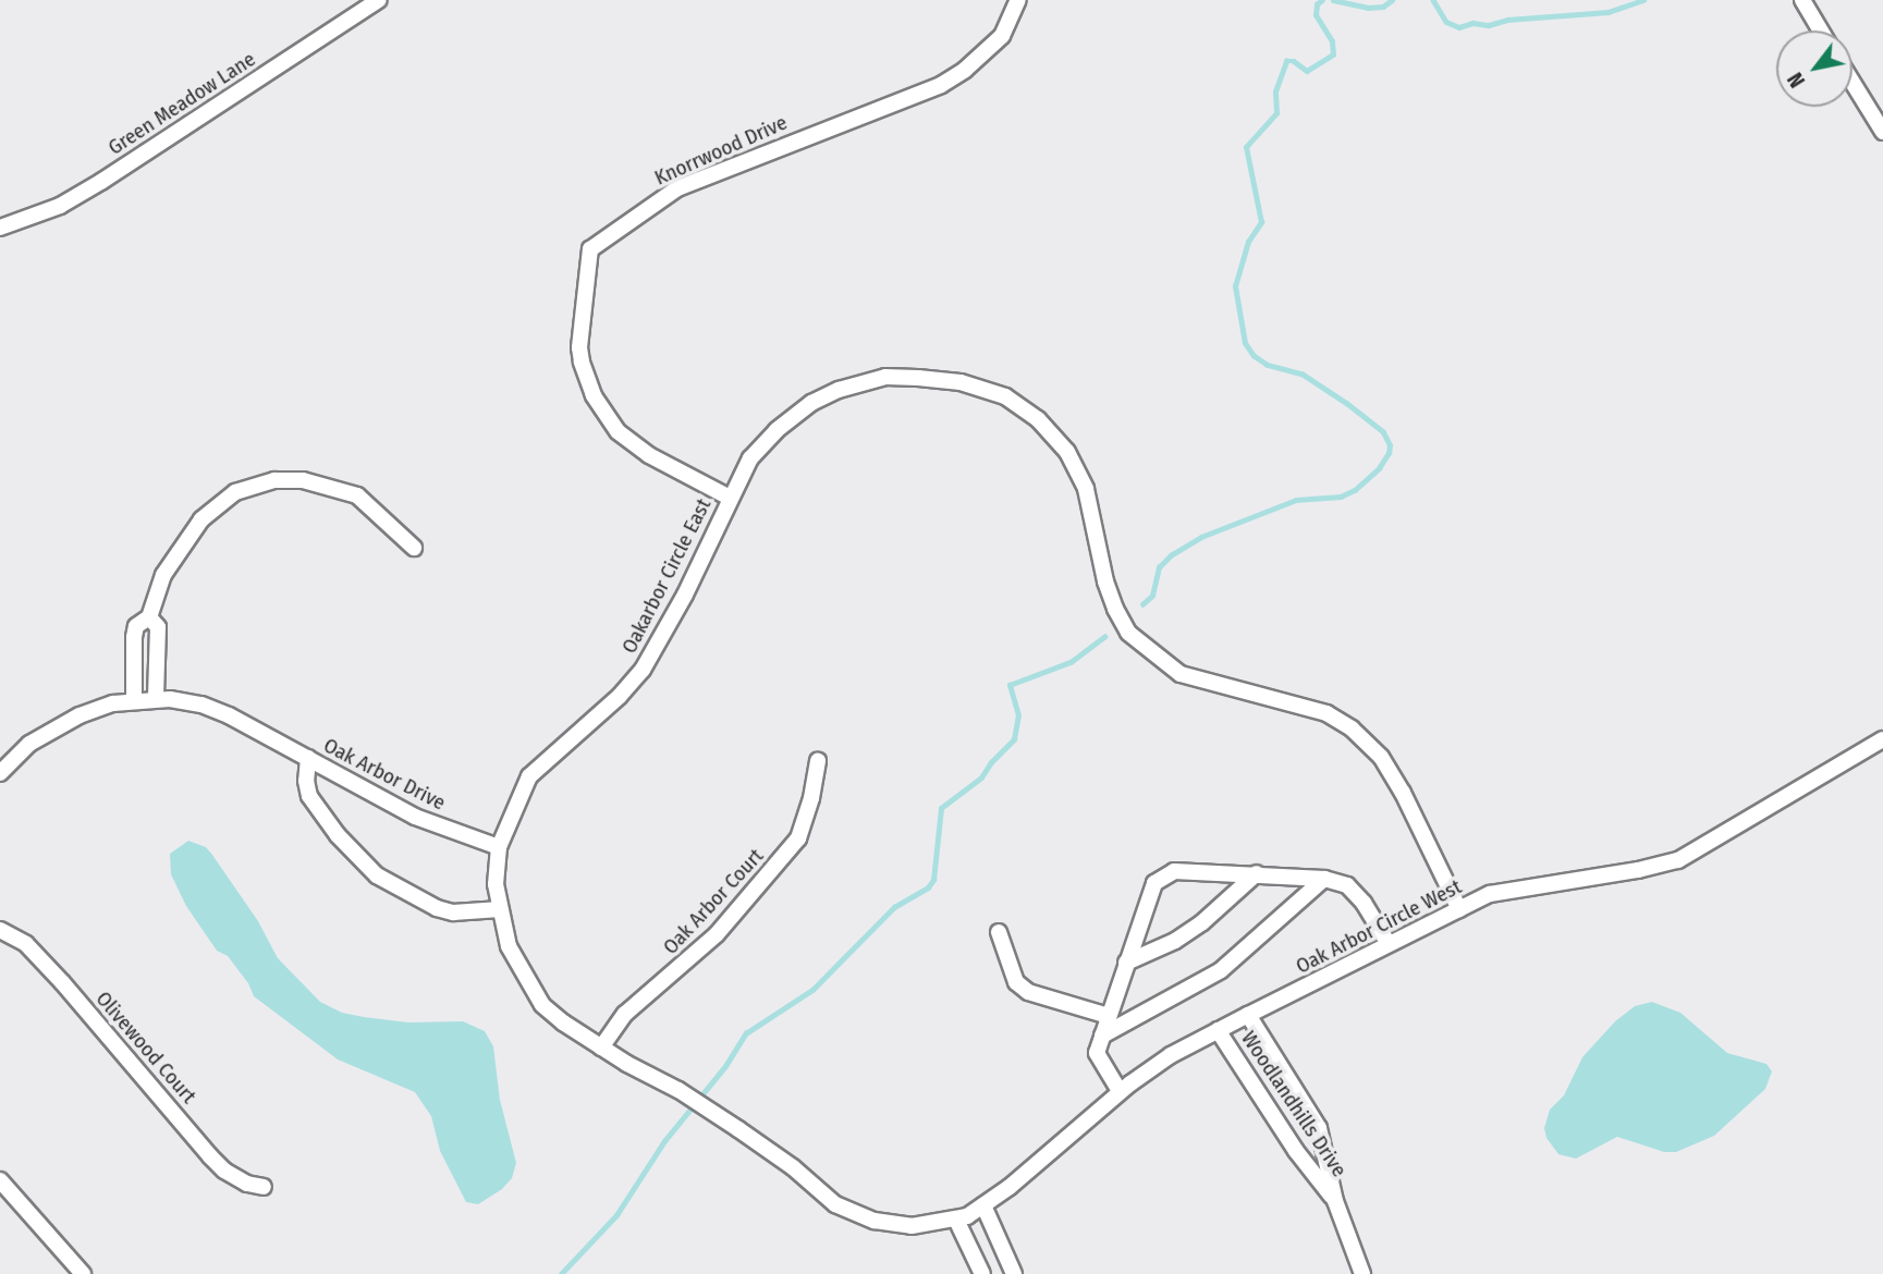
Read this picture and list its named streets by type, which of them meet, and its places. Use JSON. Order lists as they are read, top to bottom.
{
  "streets": {
    "street": [
      "Green Meadow Lane",
      "Knorrwood Drive",
      "Oakarbor Circle East",
      "Oak Arbor Drive",
      "Oak Arbor Court",
      "Oak Arbor Circle West",
      "Olivewood Court",
      "Woodlandhills Drive"
    ]
  },
  "crossings": [
    ["Knorrwood Drive", "Oakarbor Circle East"],
    ["Oakarbor Circle East", "Oak Arbor Drive"],
    ["Oakarbor Circle East", "Oak Arbor Circle West"],
    ["Oak Arbor Circle West", "Woodlandhills Drive"]
  ],
  "north": "bottom left"
}
